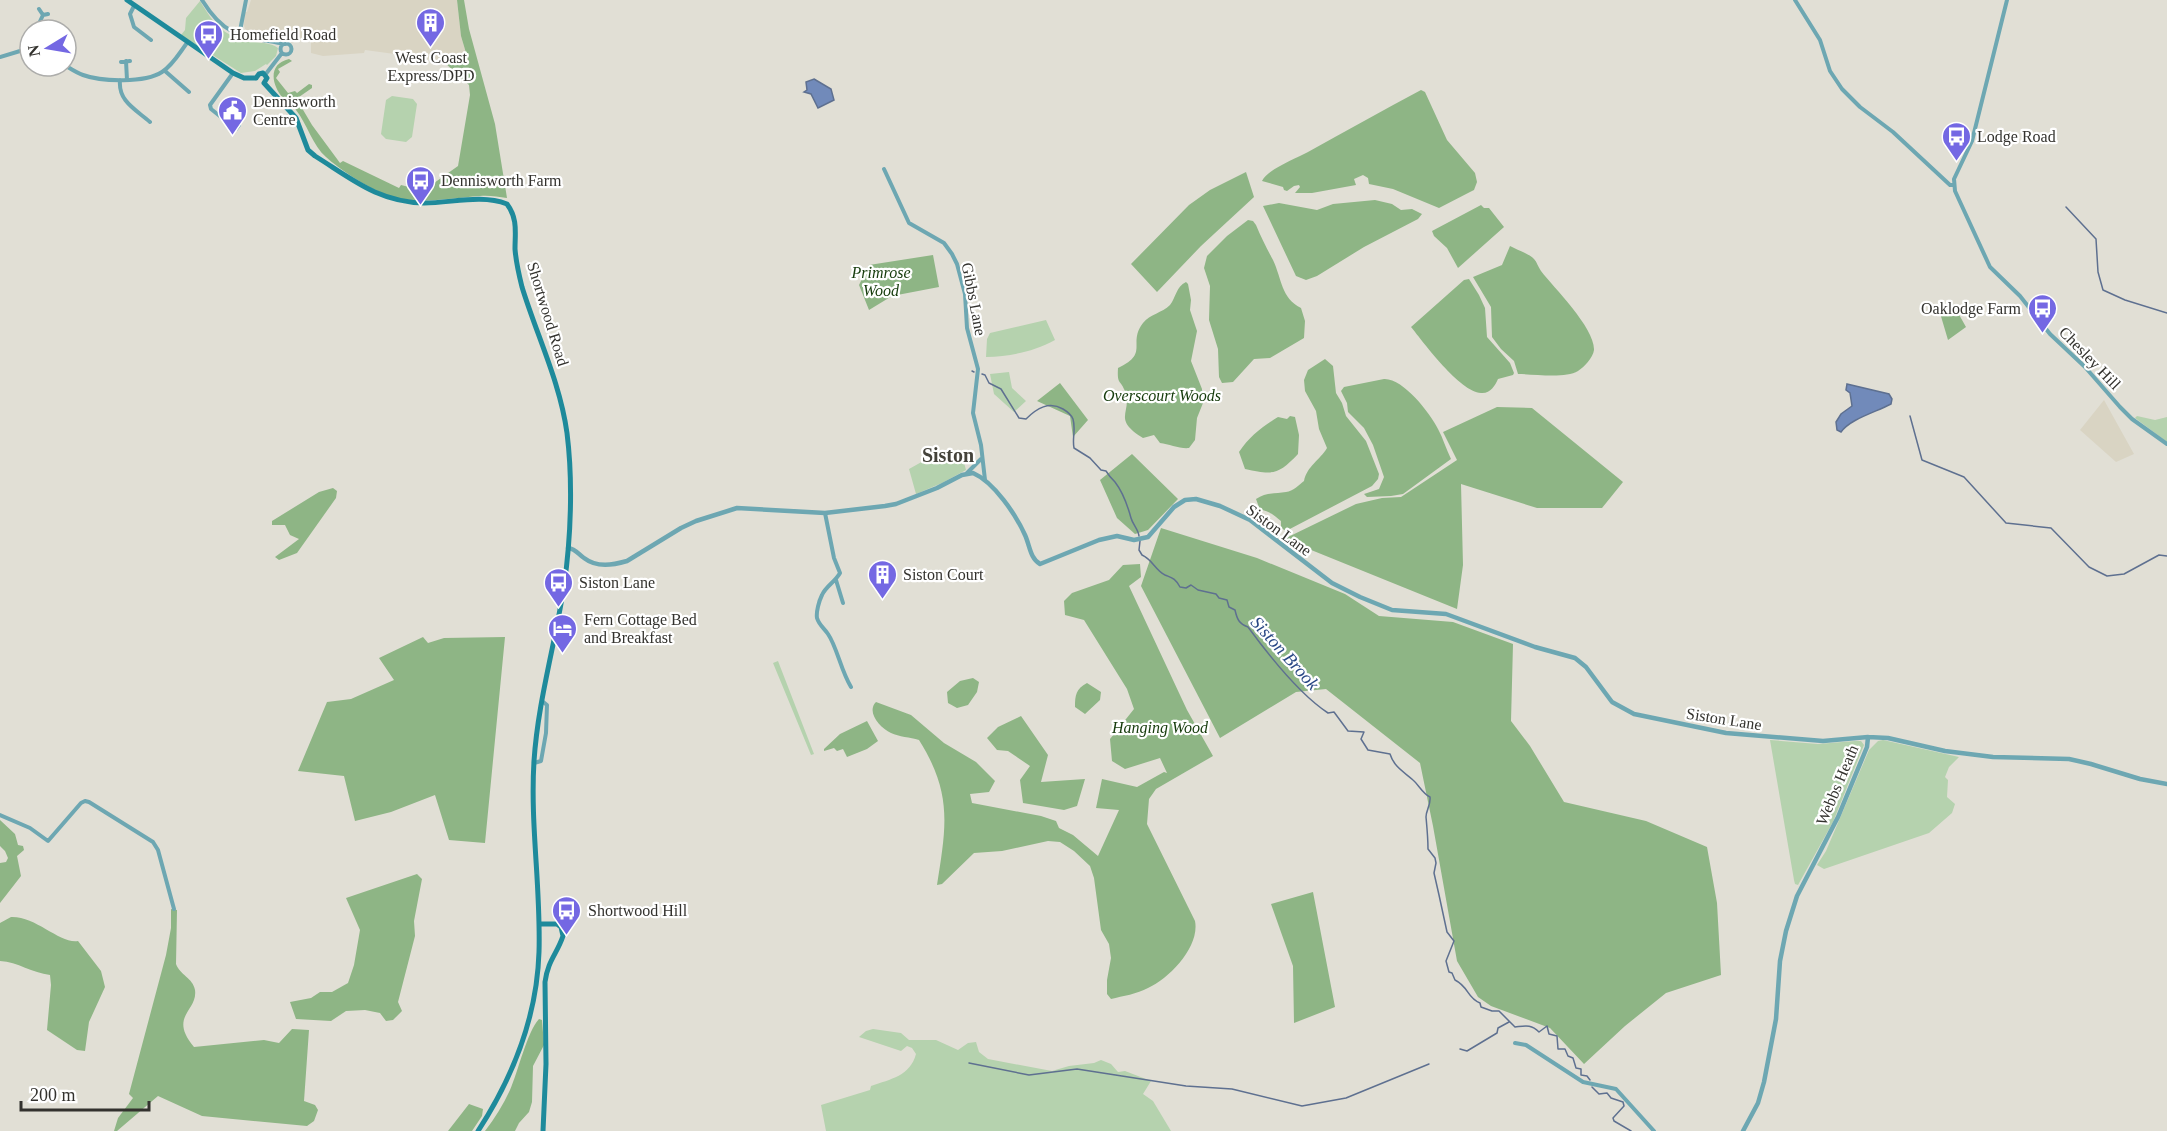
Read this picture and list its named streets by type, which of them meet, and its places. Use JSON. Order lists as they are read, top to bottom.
{
  "streets": {
    "main road": ["Shortwood Road"],
    "street": [
      "Gibbs Lane",
      "Chesley Hill",
      "Siston Lane",
      "Webbs Heath"
    ]
  },
  "crossings": [
    ["Gibbs Lane", "Siston Lane"],
    ["Siston Lane", "Webbs Heath"]
  ],
  "districts": ["Siston"],
  "water": ["Siston Brook"],
  "parks": ["Primrose Wood", "Overscourt Woods", "Hanging Wood"],
  "places": {
    "building": ["West Coast Express/DPD", "Siston Court"],
    "bus stop": [
      "Homefield Road",
      "Lodge Road",
      "Dennisworth Farm",
      "Oaklodge Farm",
      "Siston Lane",
      "Shortwood Hill"
    ],
    "public building": ["Dennisworth Centre"],
    "hotel": ["Fern Cottage Bed and Breakfast"]
  },
  "scale_bar": "200 m",
  "north": "left"
}
